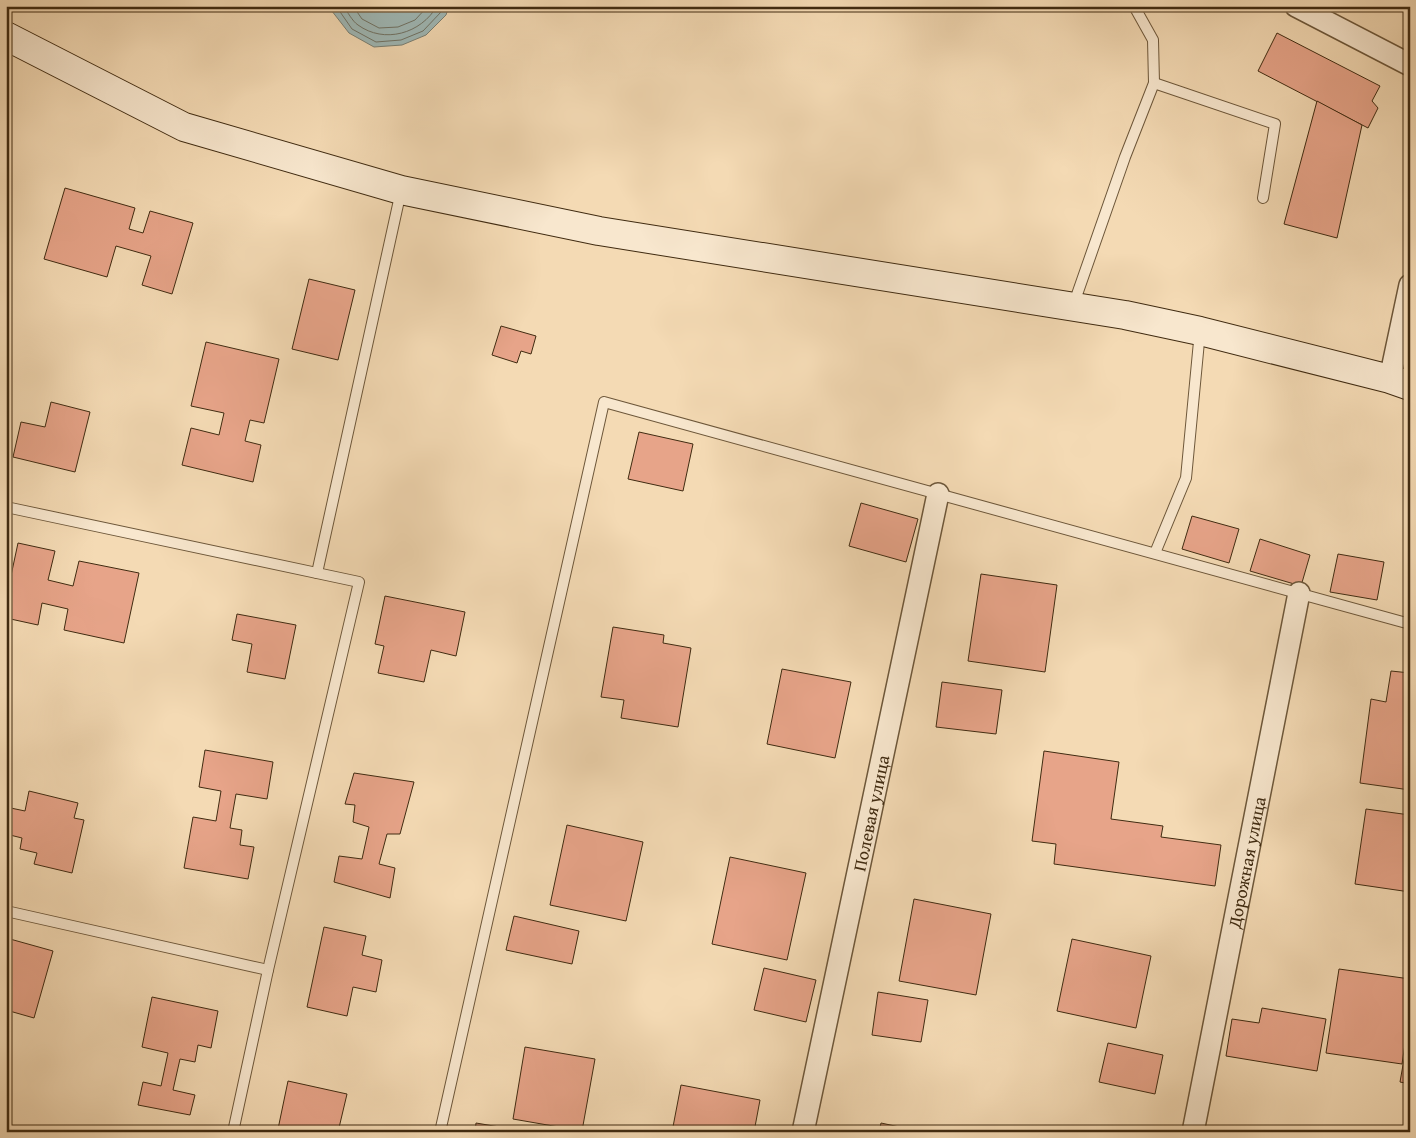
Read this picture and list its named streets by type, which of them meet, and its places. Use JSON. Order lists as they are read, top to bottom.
{
  "streets": {
    "street": ["Полевая улица", "Дорожная улица"]
  }
}
